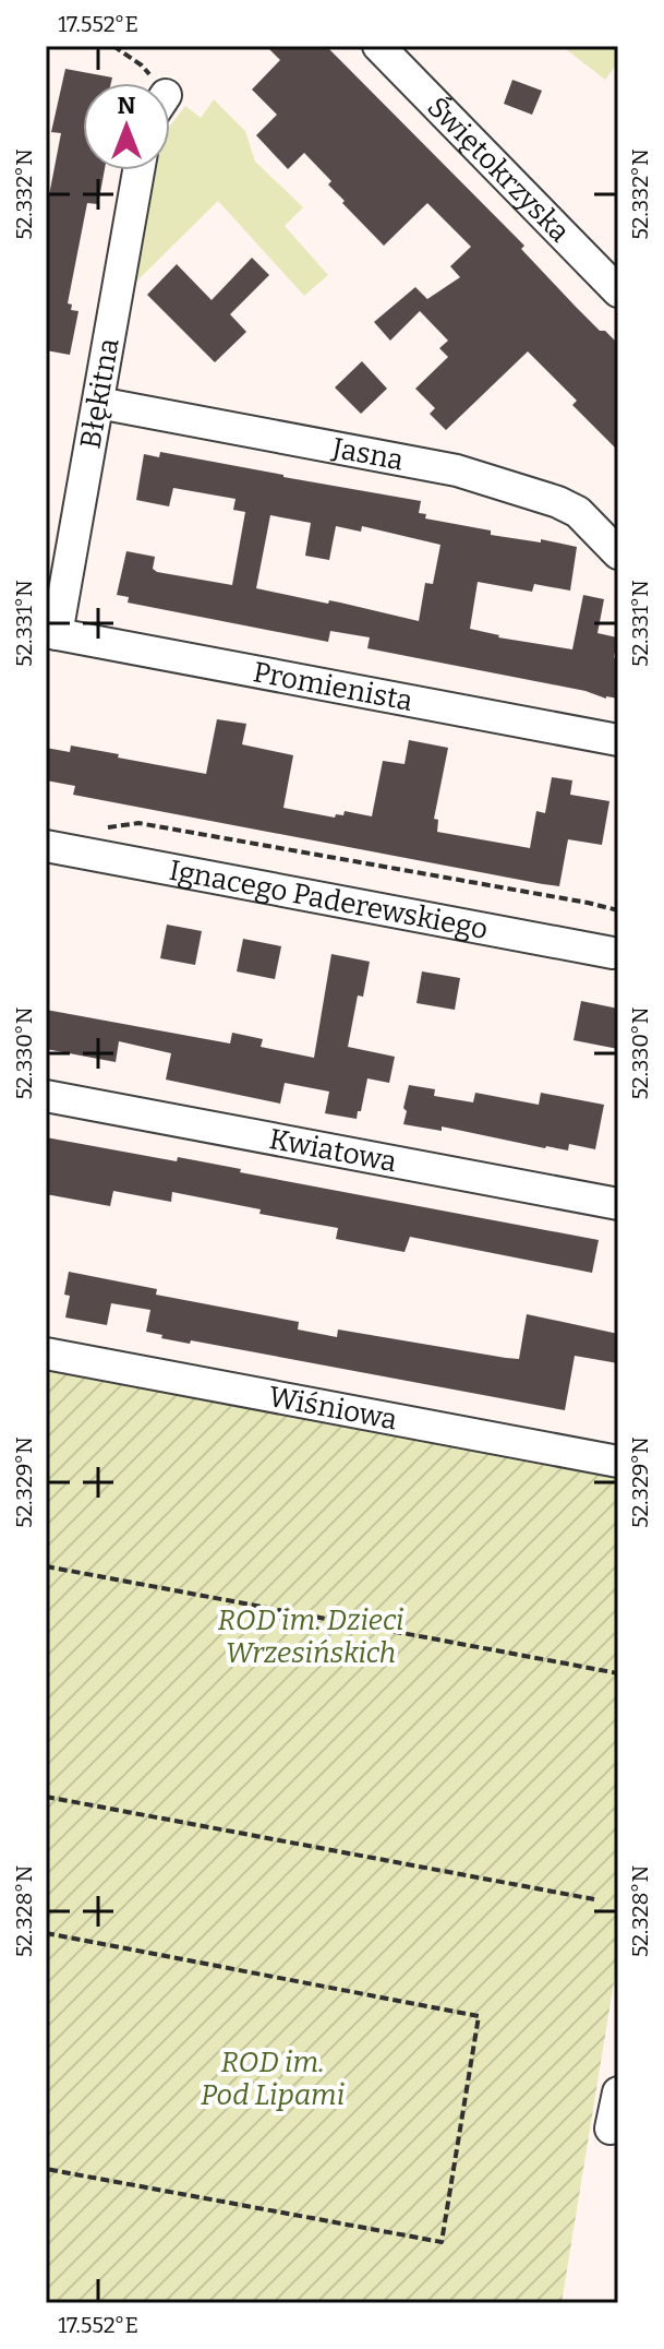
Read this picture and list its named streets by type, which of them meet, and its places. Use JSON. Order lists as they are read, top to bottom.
{
  "streets": {
    "street": [
      "Świętokrzyska",
      "Błękitna",
      "Jasna",
      "Promienista",
      "Ignacego Paderewskiego",
      "Kwiatowa",
      "Wiśniowa"
    ]
  },
  "crossings": [
    ["Błękitna", "Jasna"],
    ["Błękitna", "Promienista"]
  ],
  "parks": ["ROD im. Dzieci Wrzesińskich", "ROD im. Pod Lipami"],
  "north": "top",
  "coordinates": [
    "17.552°E",
    "52.332°N",
    "52.331°N",
    "52.330°N",
    "52.329°N",
    "52.328°N"
  ]
}
